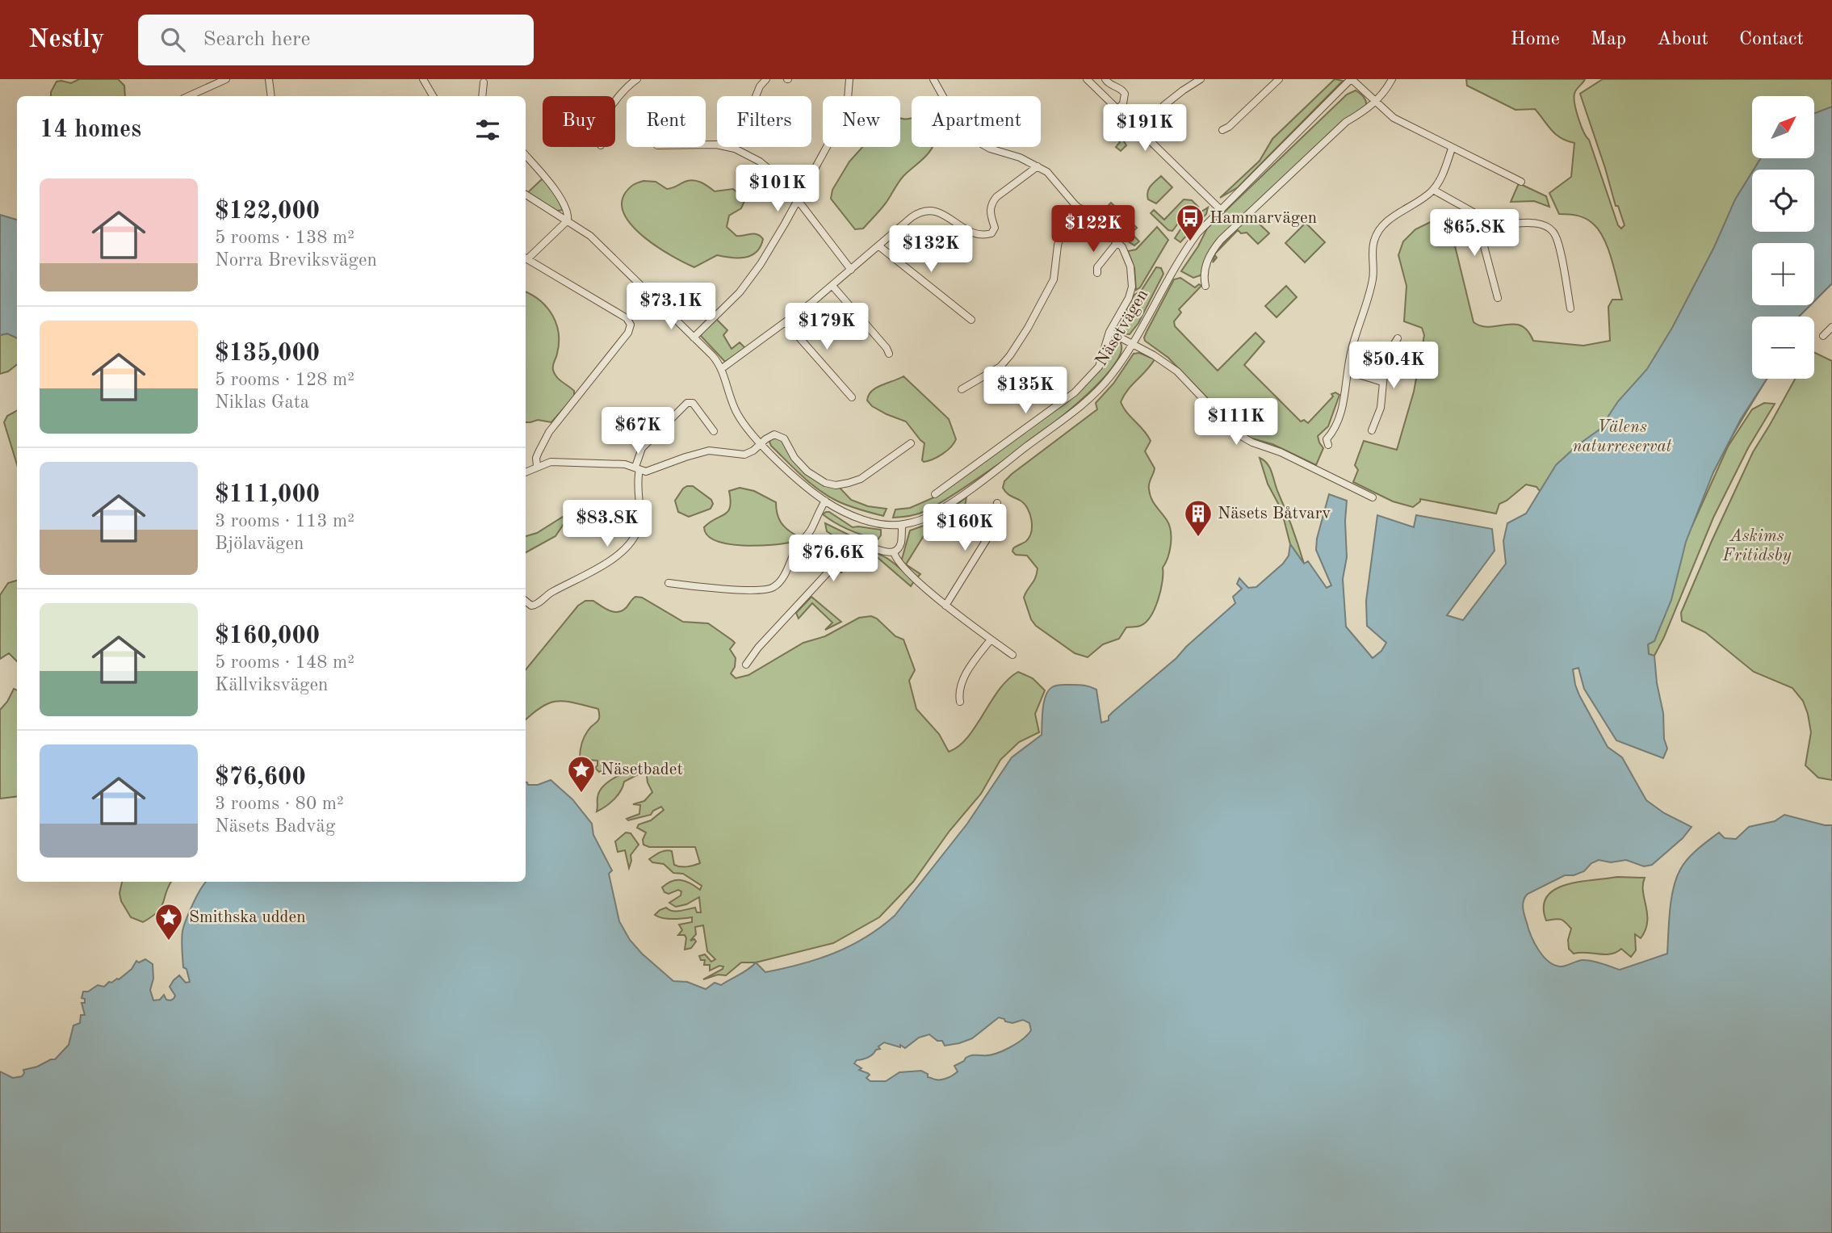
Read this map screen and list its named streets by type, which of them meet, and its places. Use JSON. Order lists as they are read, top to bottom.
{
  "streets": {
    "street": ["Näsetvägen"]
  },
  "parks": ["Välens naturreservat", "Askims Fritidsby"],
  "places": {
    "bus stop": ["Hammarvägen"],
    "building": ["Näsets Båtvarv"],
    "place": ["Näsetbadet", "Smithska udden"]
  },
  "north": "top right",
  "page": {
    "header": "Nestly",
    "search": "Search here",
    "nav": [
      "Home",
      "Map",
      "About",
      "Contact"
    ],
    "map_buttons": ["+", "−"],
    "chip": [
      "Buy",
      "Rent",
      "Filters",
      "New",
      "Apartment"
    ],
    "heading": "14 homes",
    "price": [
      "$191K",
      "$101K",
      "$122K",
      "$65.8K",
      "$132K",
      "$73.1K",
      "$179K",
      "$50.4K",
      "$135K",
      "$111K",
      "$67K",
      "$83.8K",
      "$160K",
      "$76.6K"
    ],
    "list": [
      {
        "name": "$122,000",
        "note": "5 rooms · 138 m² · Norra Breviksvägen"
      },
      {
        "name": "$135,000",
        "note": "5 rooms · 128 m² · Niklas Gata"
      },
      {
        "name": "$111,000",
        "note": "3 rooms · 113 m² · Bjölavägen"
      },
      {
        "name": "$160,000",
        "note": "5 rooms · 148 m² · Källviksvägen"
      },
      {
        "name": "$76,600",
        "note": "3 rooms · 80 m² · Näsets Badväg"
      }
    ]
  }
}
